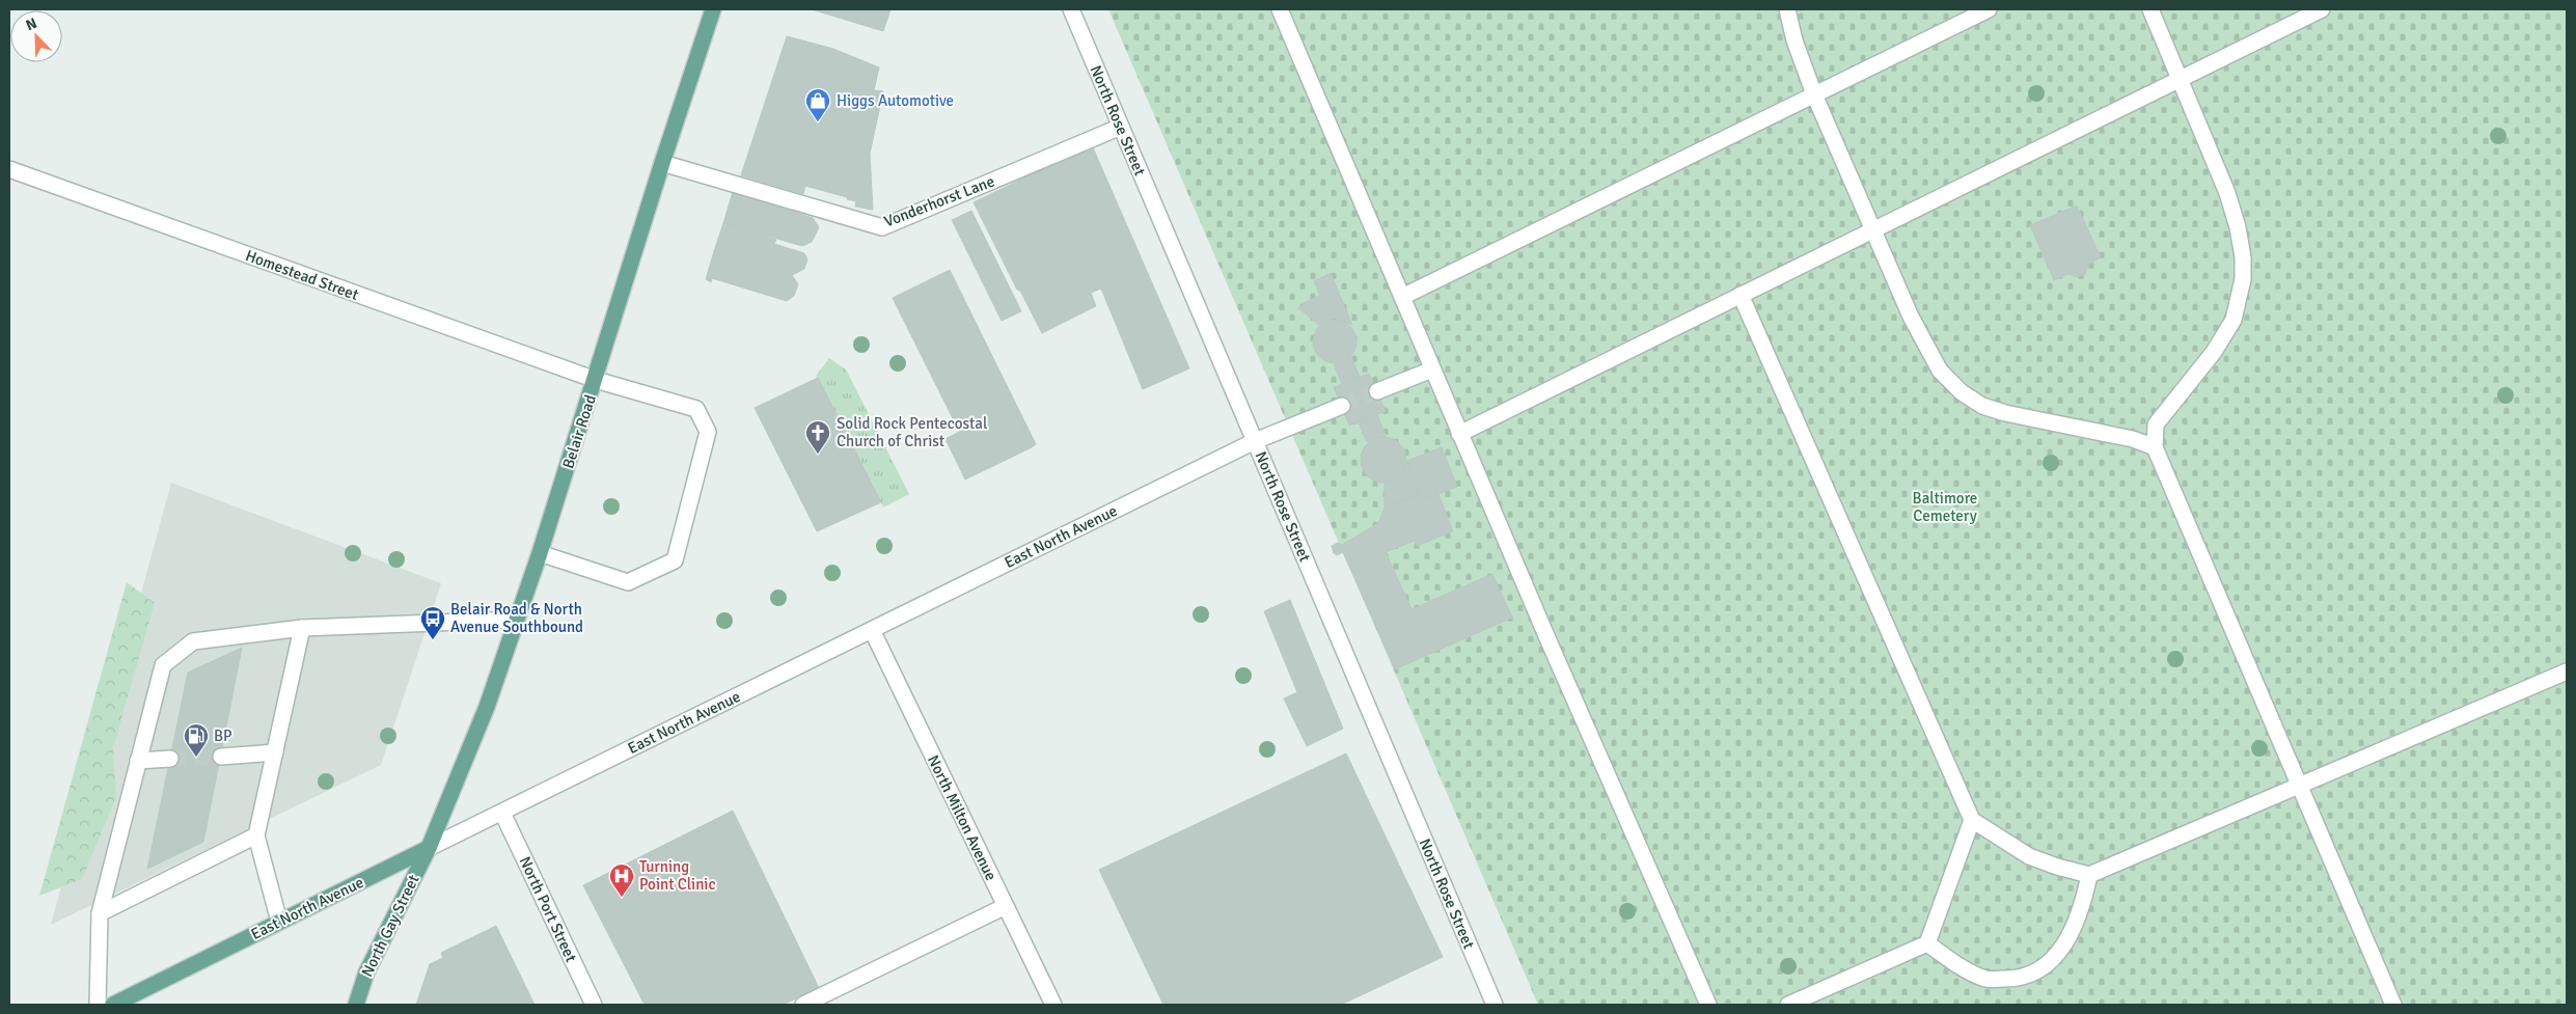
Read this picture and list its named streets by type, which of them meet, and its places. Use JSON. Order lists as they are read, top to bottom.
{
  "streets": {
    "main road": ["Belair Road", "East North Avenue", "North Gay Street"],
    "street": [
      "North Rose Street",
      "Vonderhorst Lane",
      "Homestead Street",
      "North Milton Avenue",
      "North Port Street"
    ]
  },
  "crossings": [
    ["North Rose Street", "Vonderhorst Lane"],
    ["North Rose Street", "East North Avenue"],
    ["Vonderhorst Lane", "Belair Road"],
    ["Homestead Street", "Belair Road"],
    ["Belair Road", "East North Avenue"],
    ["Belair Road", "North Gay Street"],
    ["East North Avenue", "North Milton Avenue"],
    ["East North Avenue", "North Port Street"],
    ["East North Avenue", "North Gay Street"]
  ],
  "parks": ["Baltimore Cemetery"],
  "places": {
    "shop": ["Higgs Automotive"],
    "church": ["Solid Rock Pentecostal Church of Christ"],
    "bus stop": ["Belair Road & North Avenue Southbound"],
    "fuel station": ["BP"],
    "hospital": ["Turning Point Clinic"]
  },
  "north": "top left"
}
